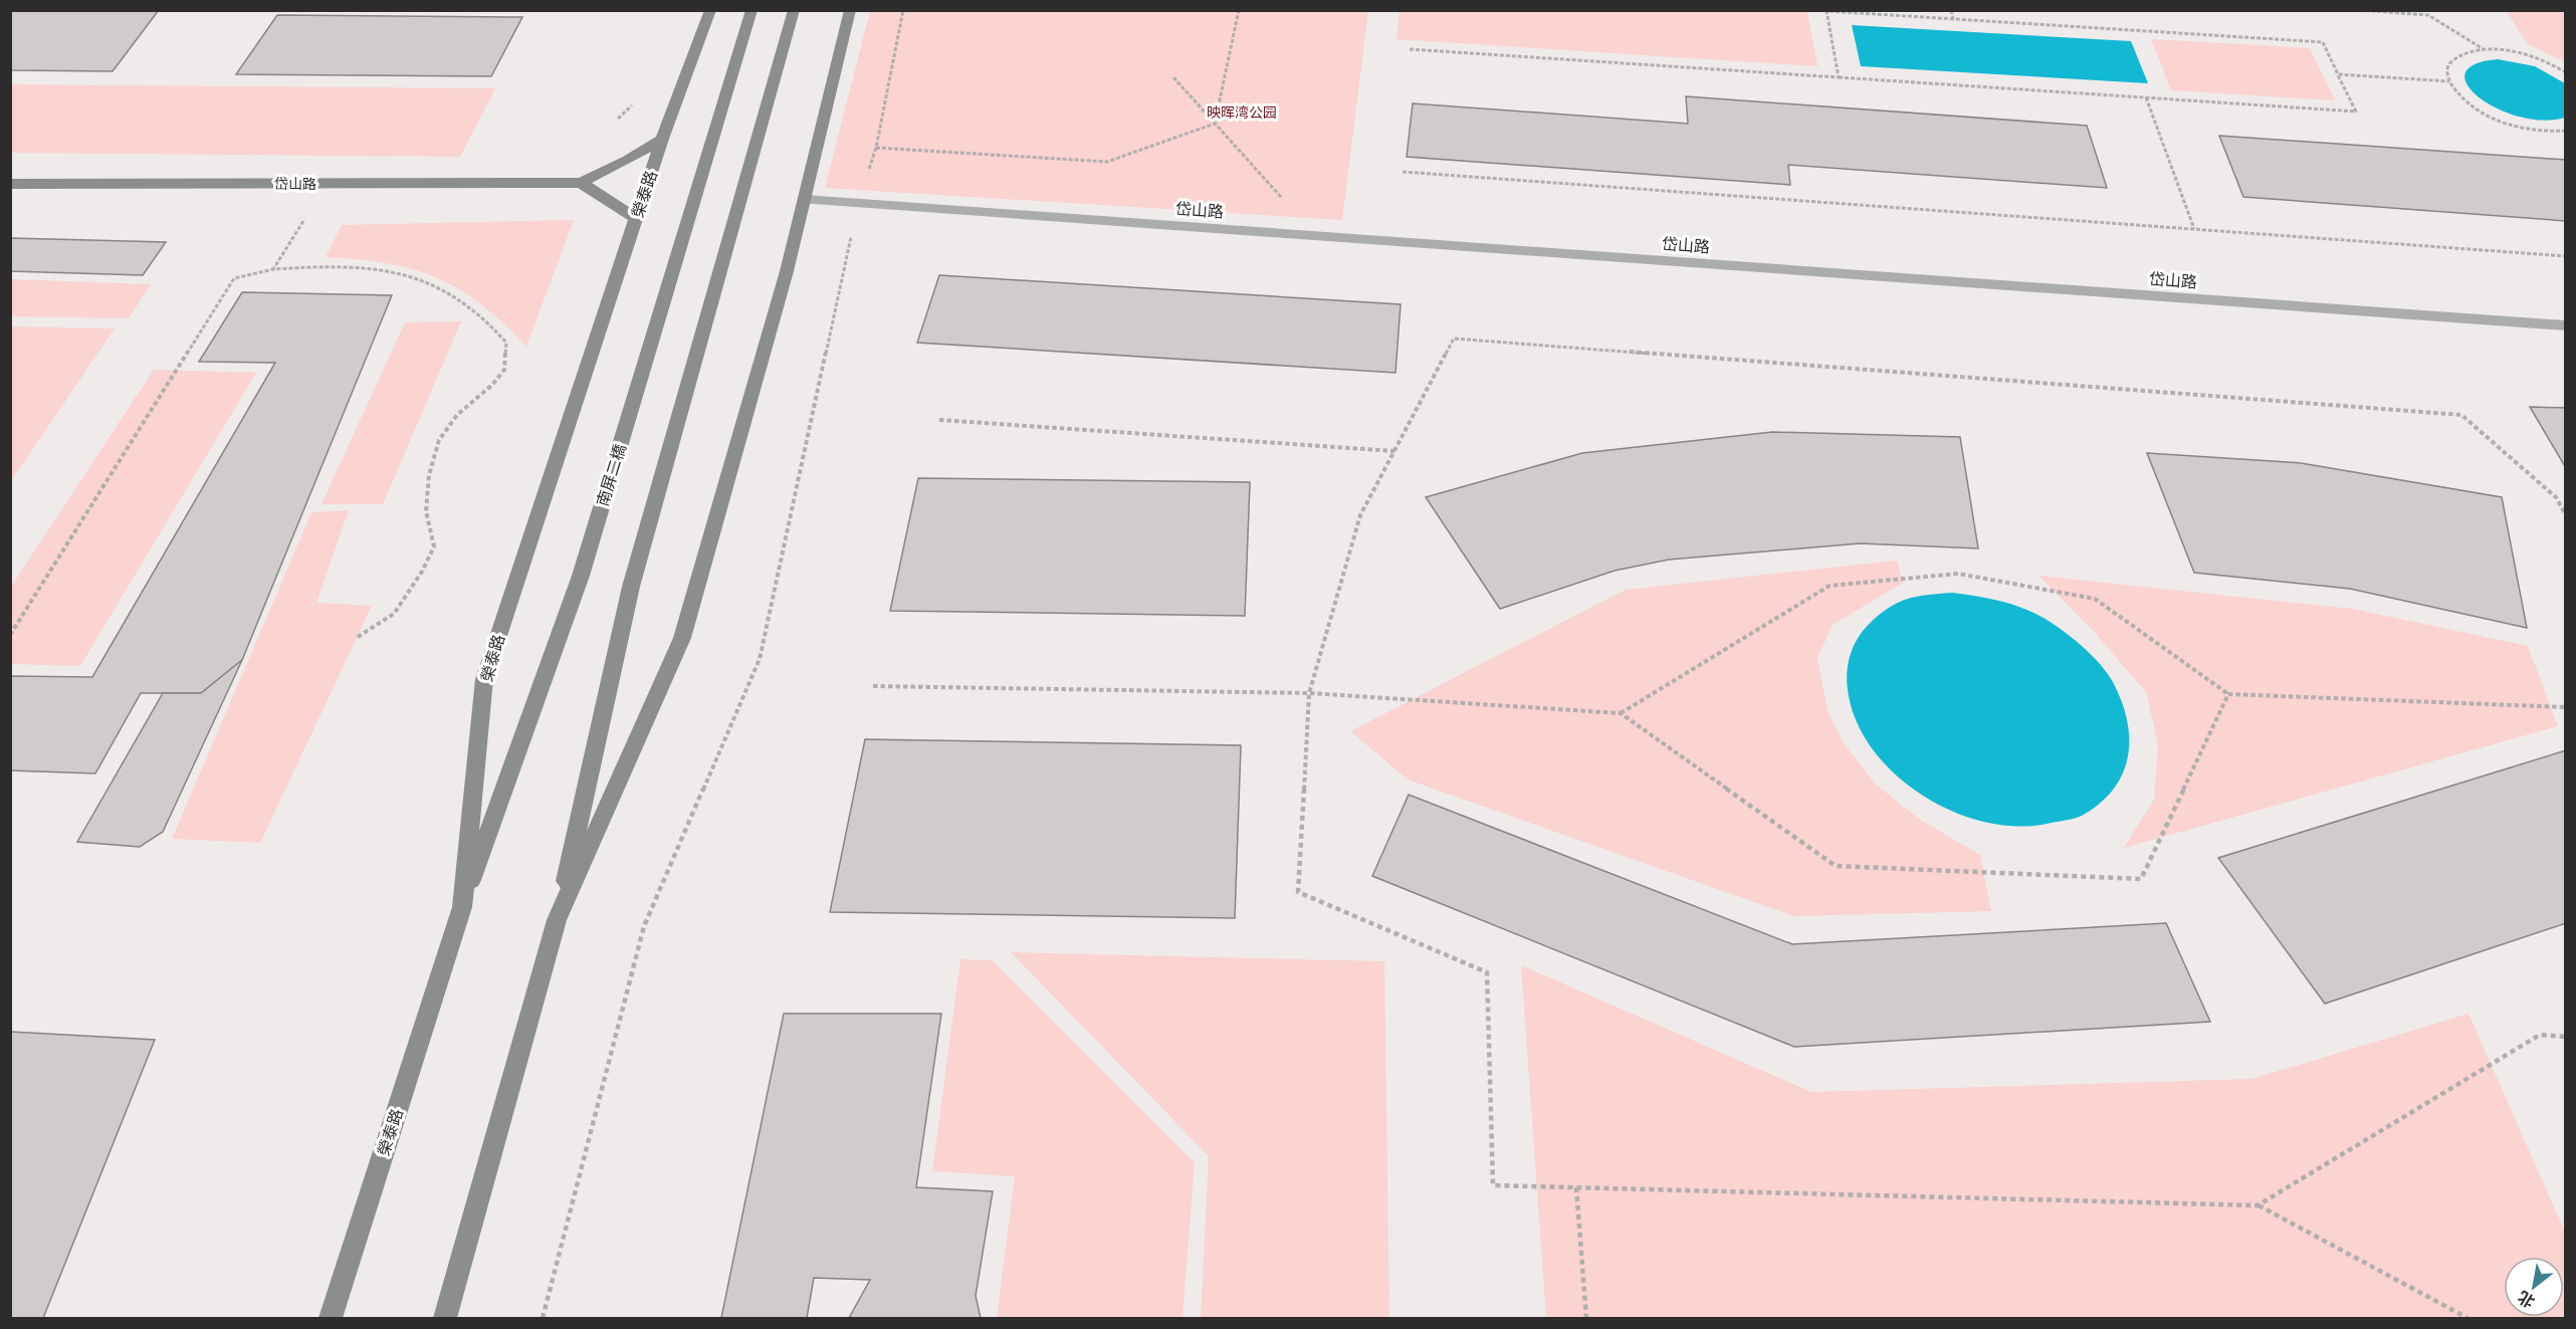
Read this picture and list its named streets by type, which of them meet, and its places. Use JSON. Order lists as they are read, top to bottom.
{
  "streets": {
    "main road": ["岱山路", "榮泰路", "南屏二橋"]
  },
  "crossings": [
    ["榮泰路", "南屏二橋"]
  ],
  "parks": ["映晖湾公园"],
  "north": "bottom left"
}
